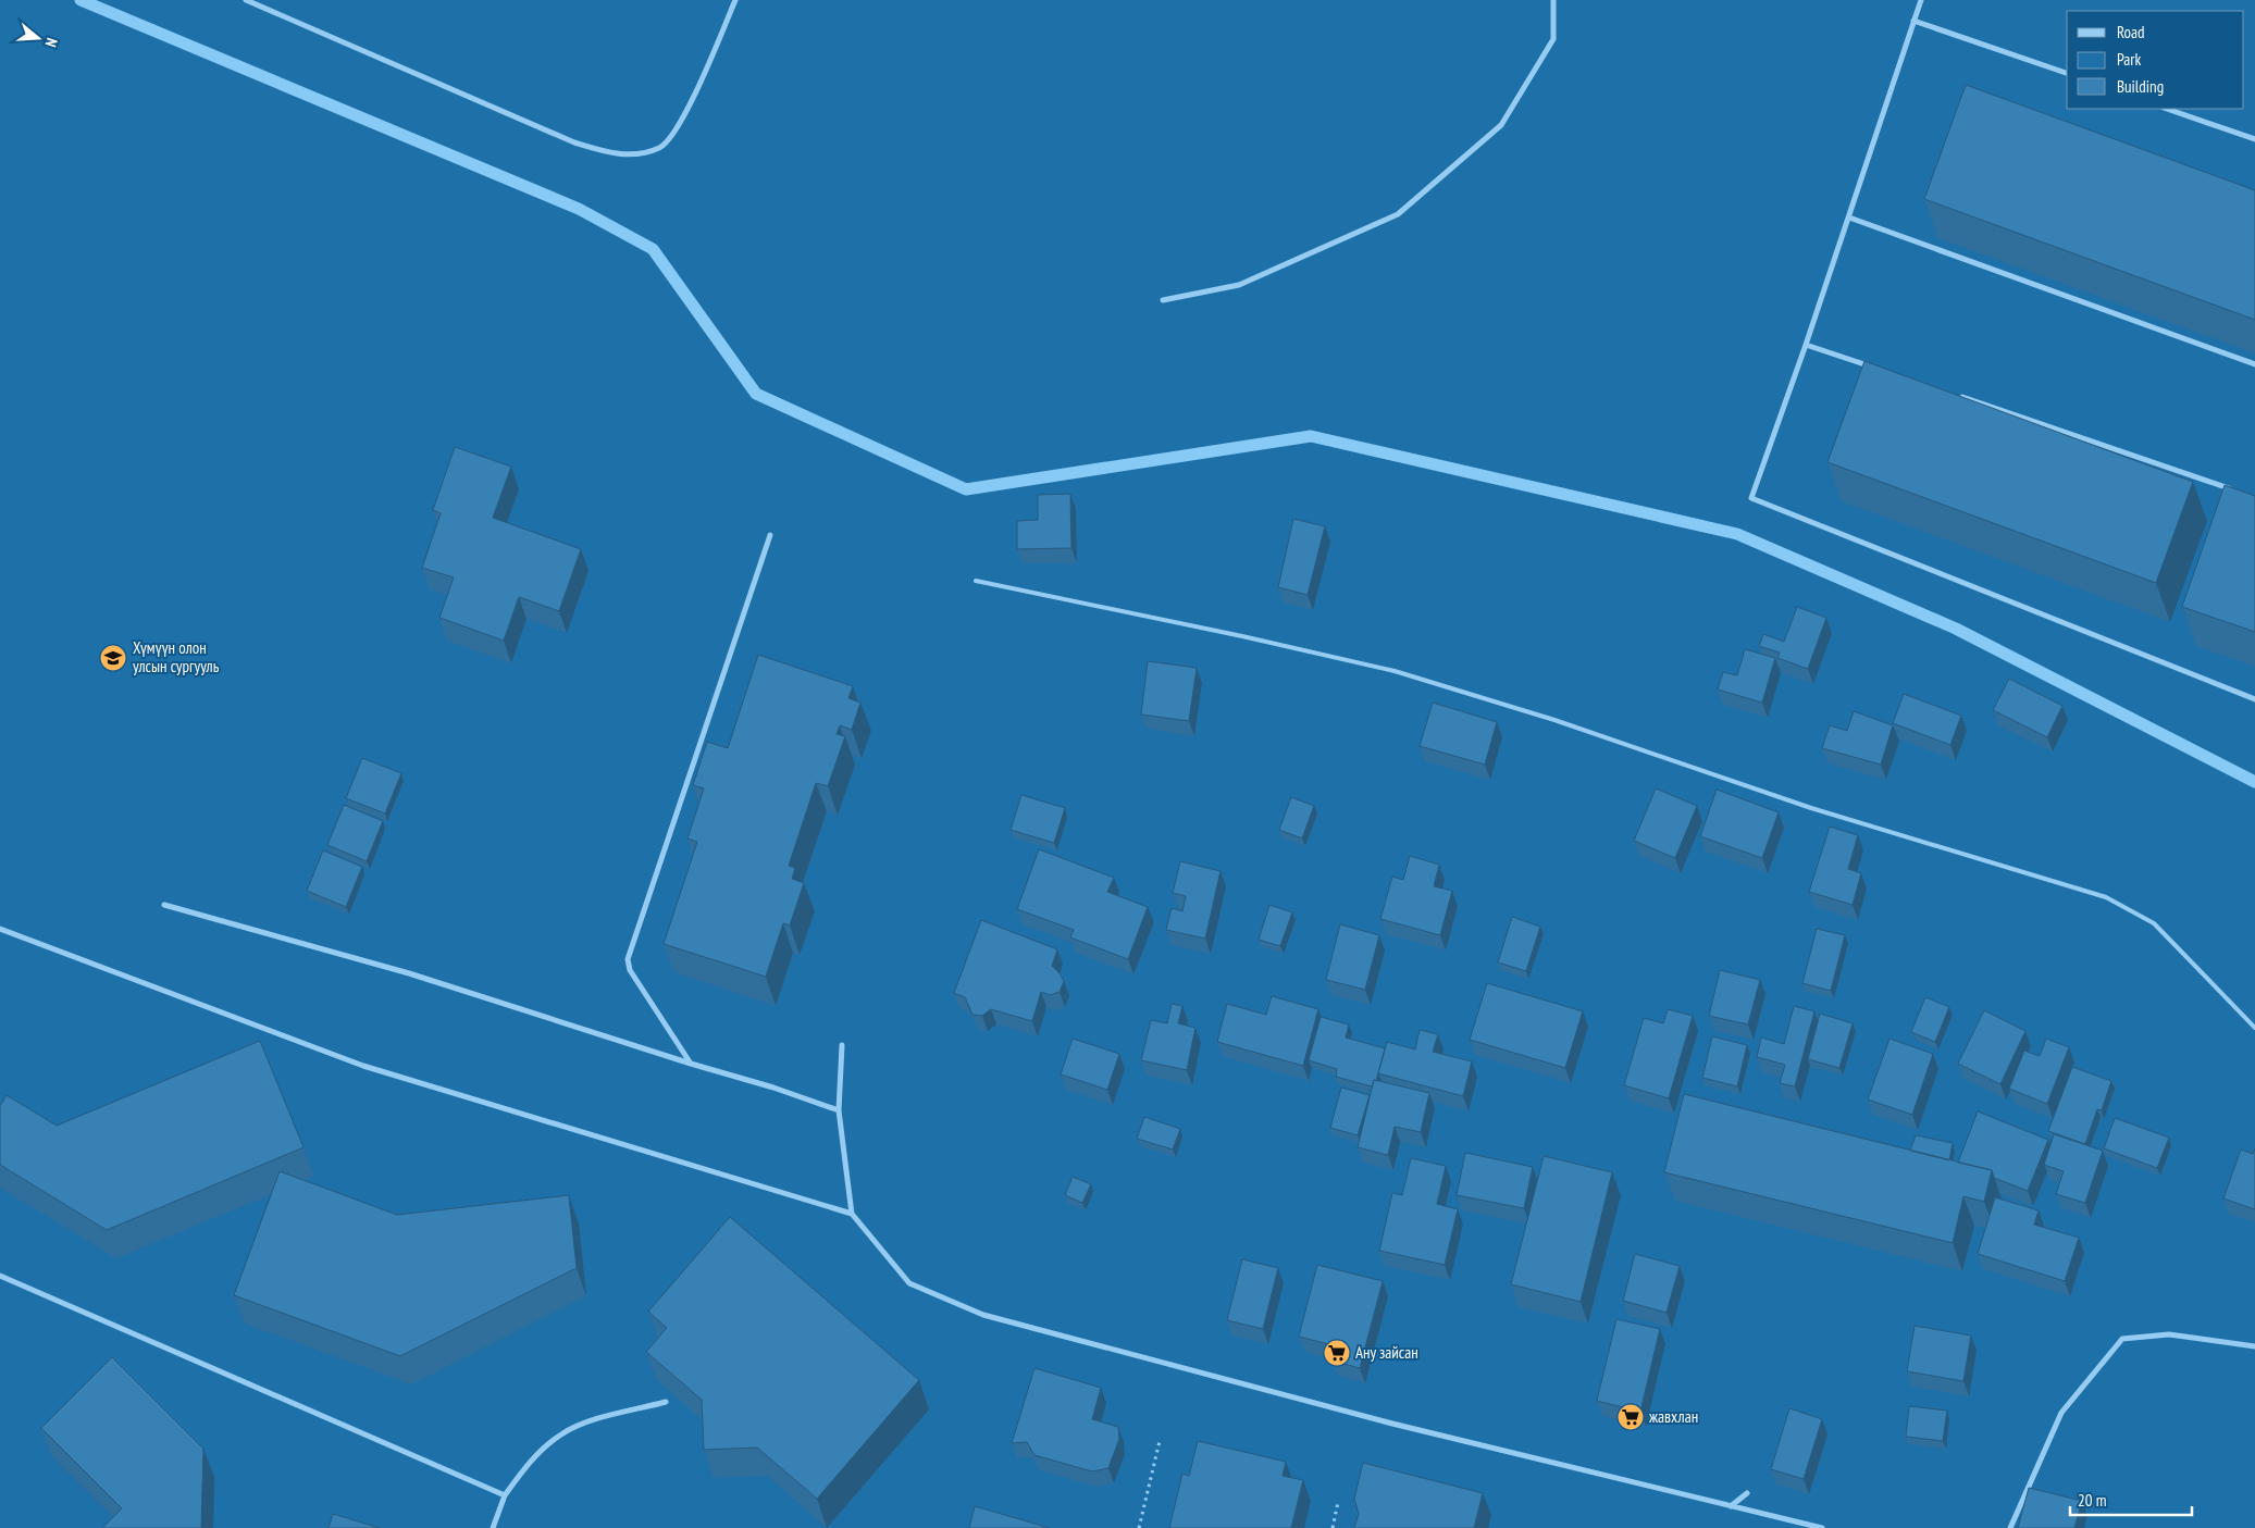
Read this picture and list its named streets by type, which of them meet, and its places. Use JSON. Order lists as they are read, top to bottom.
{
  "places": {
    "school or university": ["Хүмүүн олон улсын сургууль"],
    "supermarket": ["Ану зайсан", "жавхлан"]
  },
  "legend": ["Road", "Park", "Building"],
  "scale_bar": "20 m",
  "north": "right"
}
